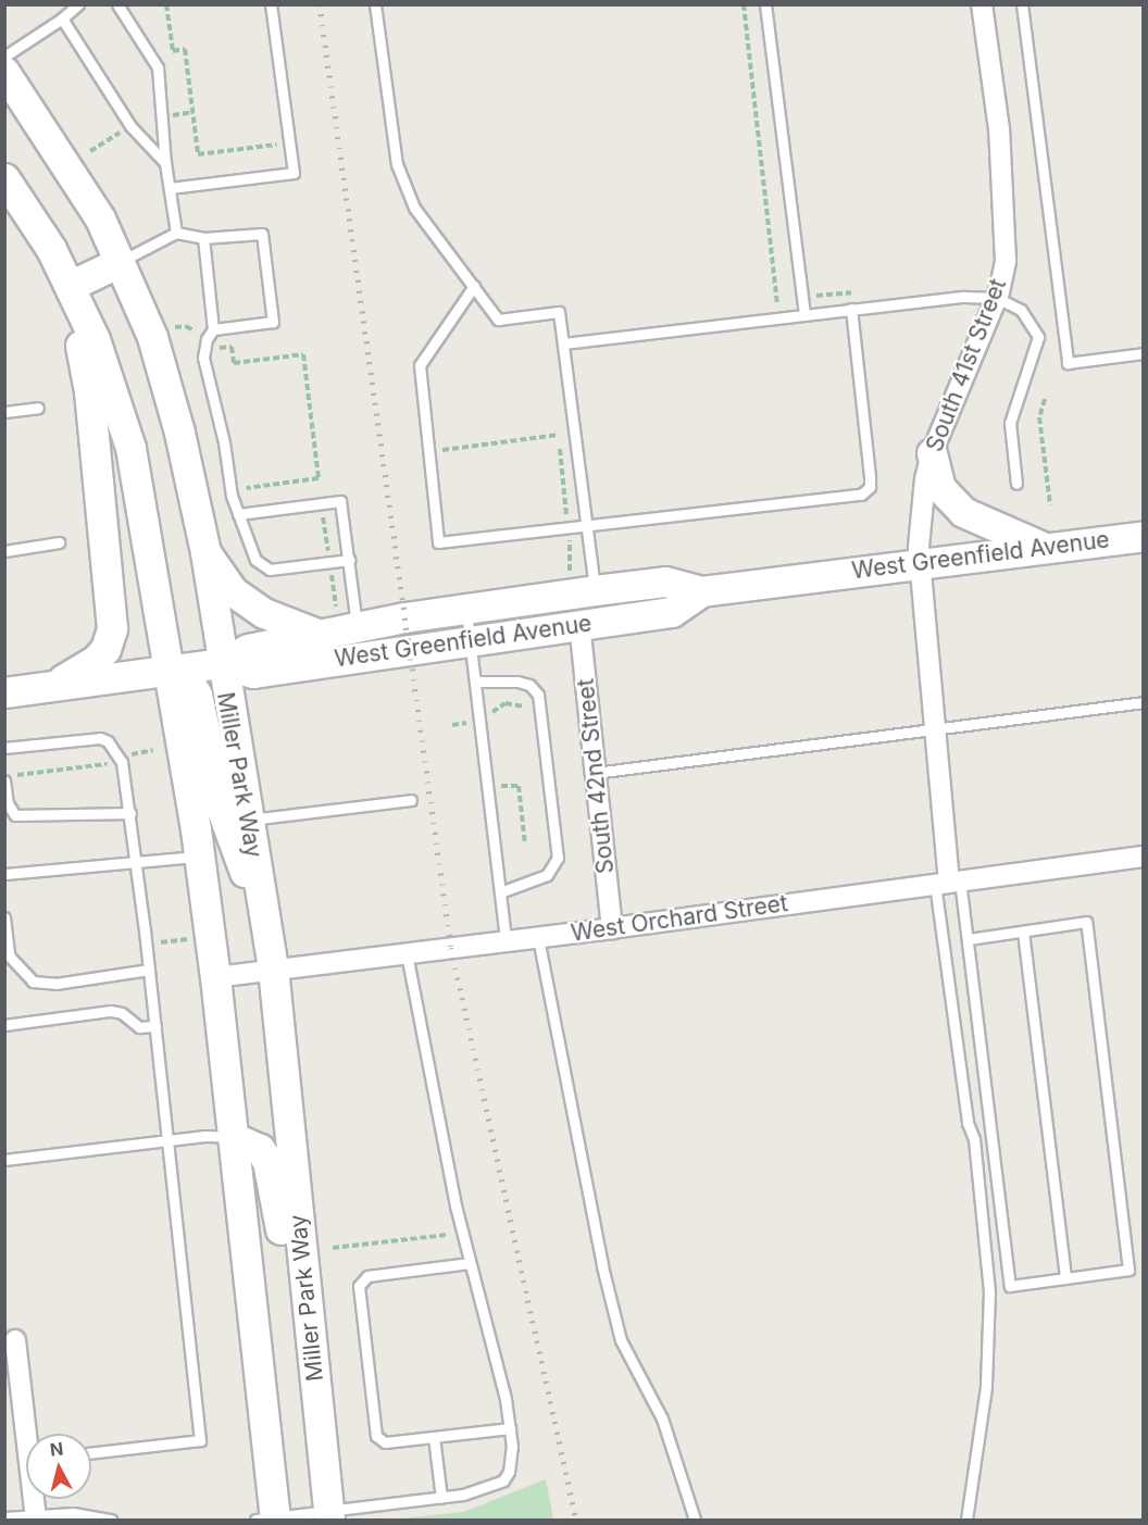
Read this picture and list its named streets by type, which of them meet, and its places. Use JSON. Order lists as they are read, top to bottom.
{
  "streets": {
    "main road": ["West Greenfield Avenue", "Miller Park Way"],
    "street": ["South 41st Street", "South 42nd Street", "West Orchard Street"]
  },
  "crossings": [
    ["South 41st Street", "West Greenfield Avenue"],
    ["South 41st Street", "West Orchard Street"],
    ["West Greenfield Avenue", "Miller Park Way"],
    ["West Greenfield Avenue", "South 42nd Street"],
    ["Miller Park Way", "West Orchard Street"],
    ["South 42nd Street", "West Orchard Street"]
  ],
  "north": "top"
}
